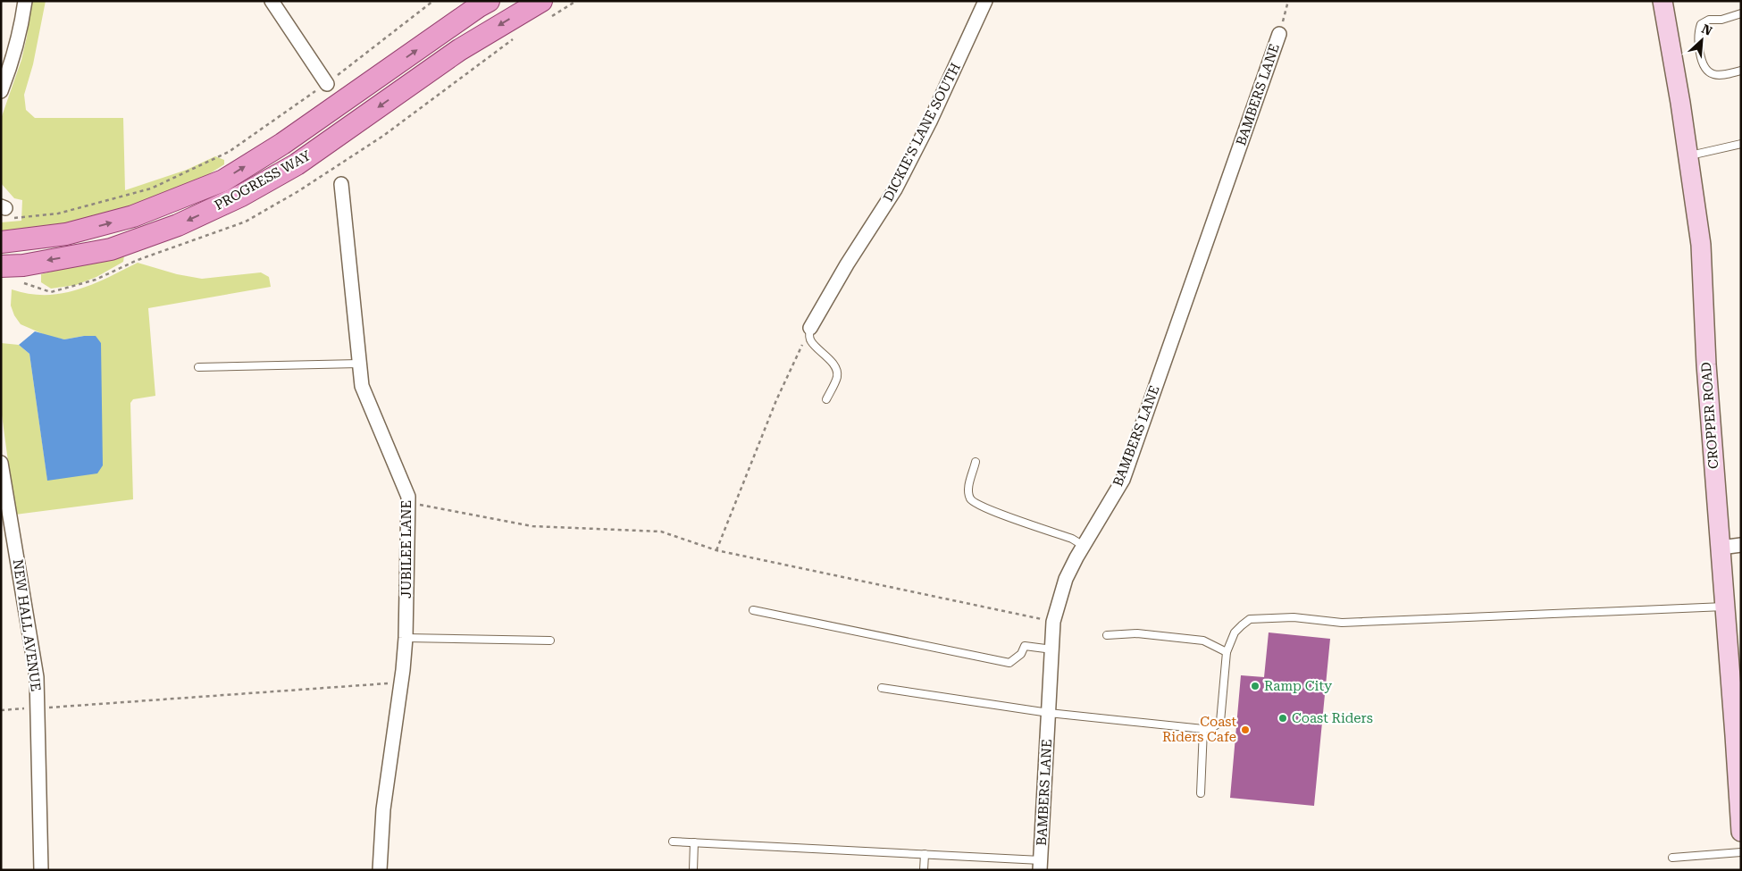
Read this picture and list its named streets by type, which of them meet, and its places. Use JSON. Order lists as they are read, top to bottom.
{
  "streets": {
    "main road": ["PROGRESS WAY"],
    "street": [
      "BAMBERS LANE",
      "DICKIE'S LANE SOUTH",
      "CROPPER ROAD",
      "JUBILEE LANE",
      "NEW HALL AVENUE"
    ]
  },
  "places": ["Ramp City", "Coast Riders", "Coast Riders Cafe"],
  "north": "top right"
}
